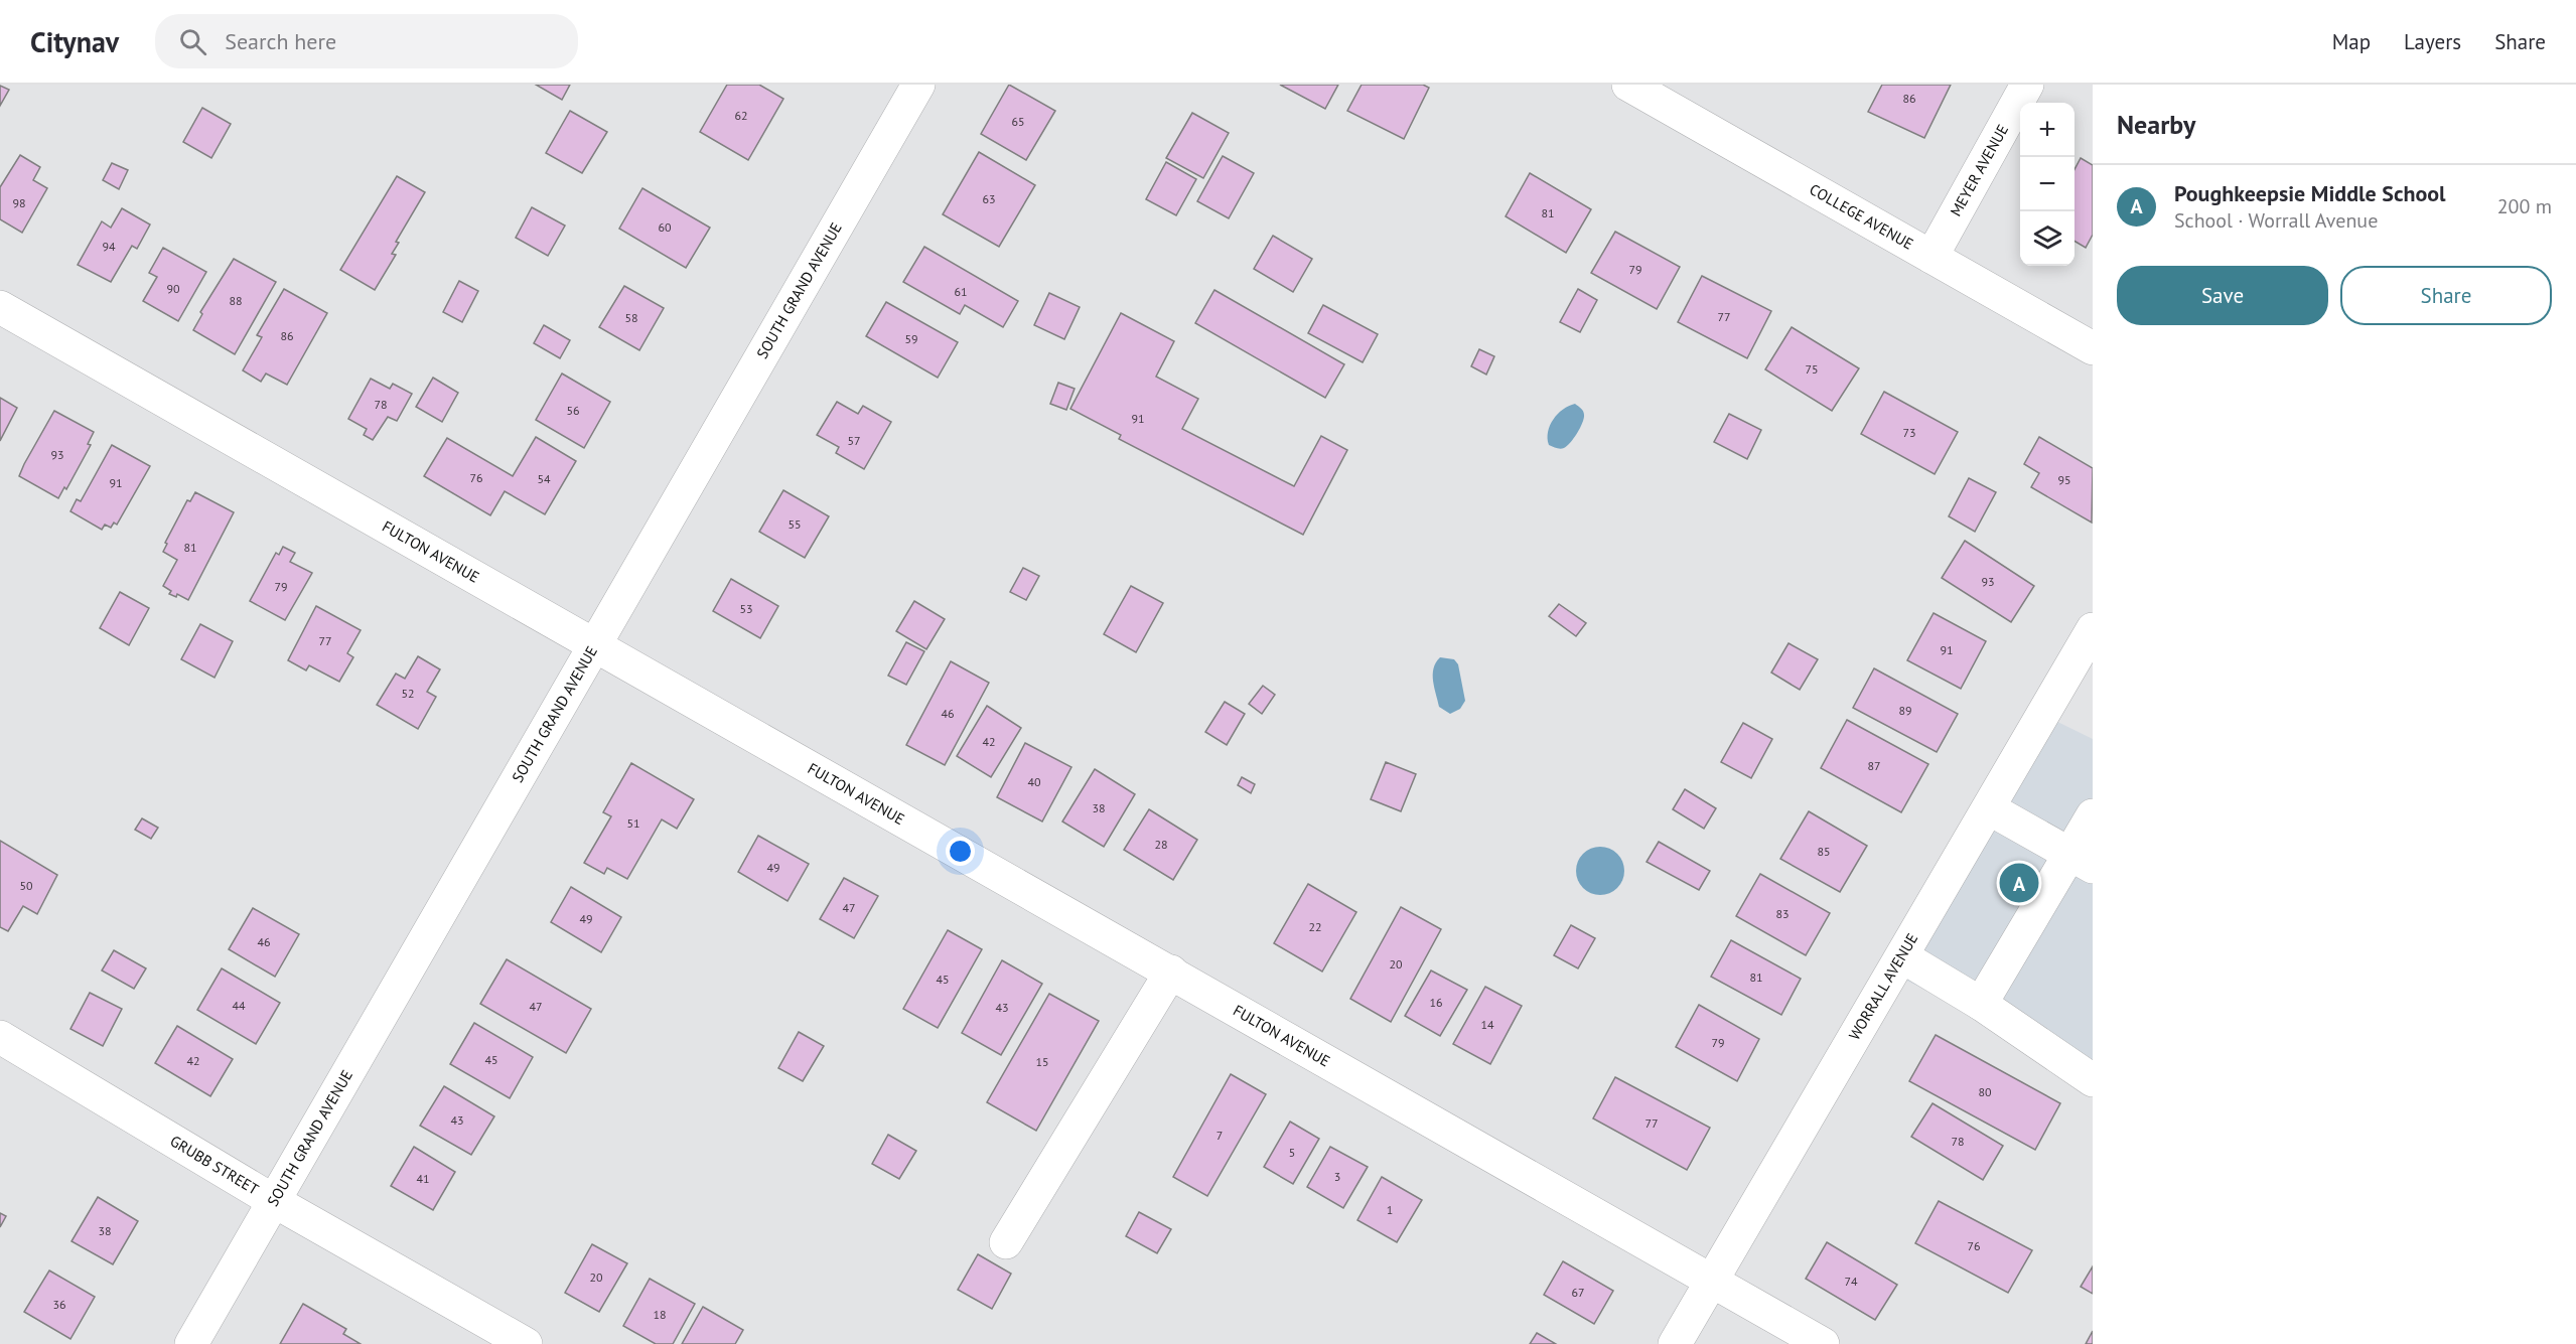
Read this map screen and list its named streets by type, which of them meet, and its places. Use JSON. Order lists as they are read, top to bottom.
{
  "streets": {
    "street": [
      "MEYER AVENUE",
      "COLLEGE AVENUE",
      "SOUTH GRAND AVENUE",
      "FULTON AVENUE",
      "WORRALL AVENUE",
      "GRUBB STREET"
    ]
  },
  "crossings": [
    ["MEYER AVENUE", "COLLEGE AVENUE"],
    ["SOUTH GRAND AVENUE", "FULTON AVENUE"],
    ["SOUTH GRAND AVENUE", "GRUBB STREET"],
    ["FULTON AVENUE", "WORRALL AVENUE"]
  ],
  "house_numbers": [
    "86",
    "62",
    "65",
    "63",
    "98",
    "81",
    "60",
    "94",
    "79",
    "90",
    "61",
    "88",
    "77",
    "58",
    "86",
    "59",
    "75",
    "78",
    "56",
    "91",
    "73",
    "57",
    "93",
    "76",
    "54",
    "95",
    "91",
    "55",
    "81",
    "93",
    "79",
    "53",
    "77",
    "91",
    "52",
    "89",
    "46",
    "42",
    "87",
    "40",
    "38",
    "51",
    "28",
    "85",
    "49",
    "50",
    "47",
    "83",
    "49",
    "22",
    "46",
    "20",
    "81",
    "45",
    "16",
    "44",
    "47",
    "43",
    "14",
    "79",
    "45",
    "42",
    "15",
    "80",
    "43",
    "77",
    "7",
    "78",
    "5",
    "3",
    "41",
    "1",
    "38",
    "76",
    "20",
    "74",
    "67",
    "36",
    "18"
  ],
  "page": {
    "header": "Citynav",
    "search": "Search here",
    "nav": ["Map", "Layers", "Share"],
    "heading": "Nearby",
    "map_buttons": ["+", "−"],
    "list": [
      {
        "mark": "A",
        "name": "Poughkeepsie Middle School",
        "note": "School · Worrall Avenue",
        "value": "200 m"
      }
    ],
    "buttons": ["Save", "Share"],
    "pins": "A"
  }
}
